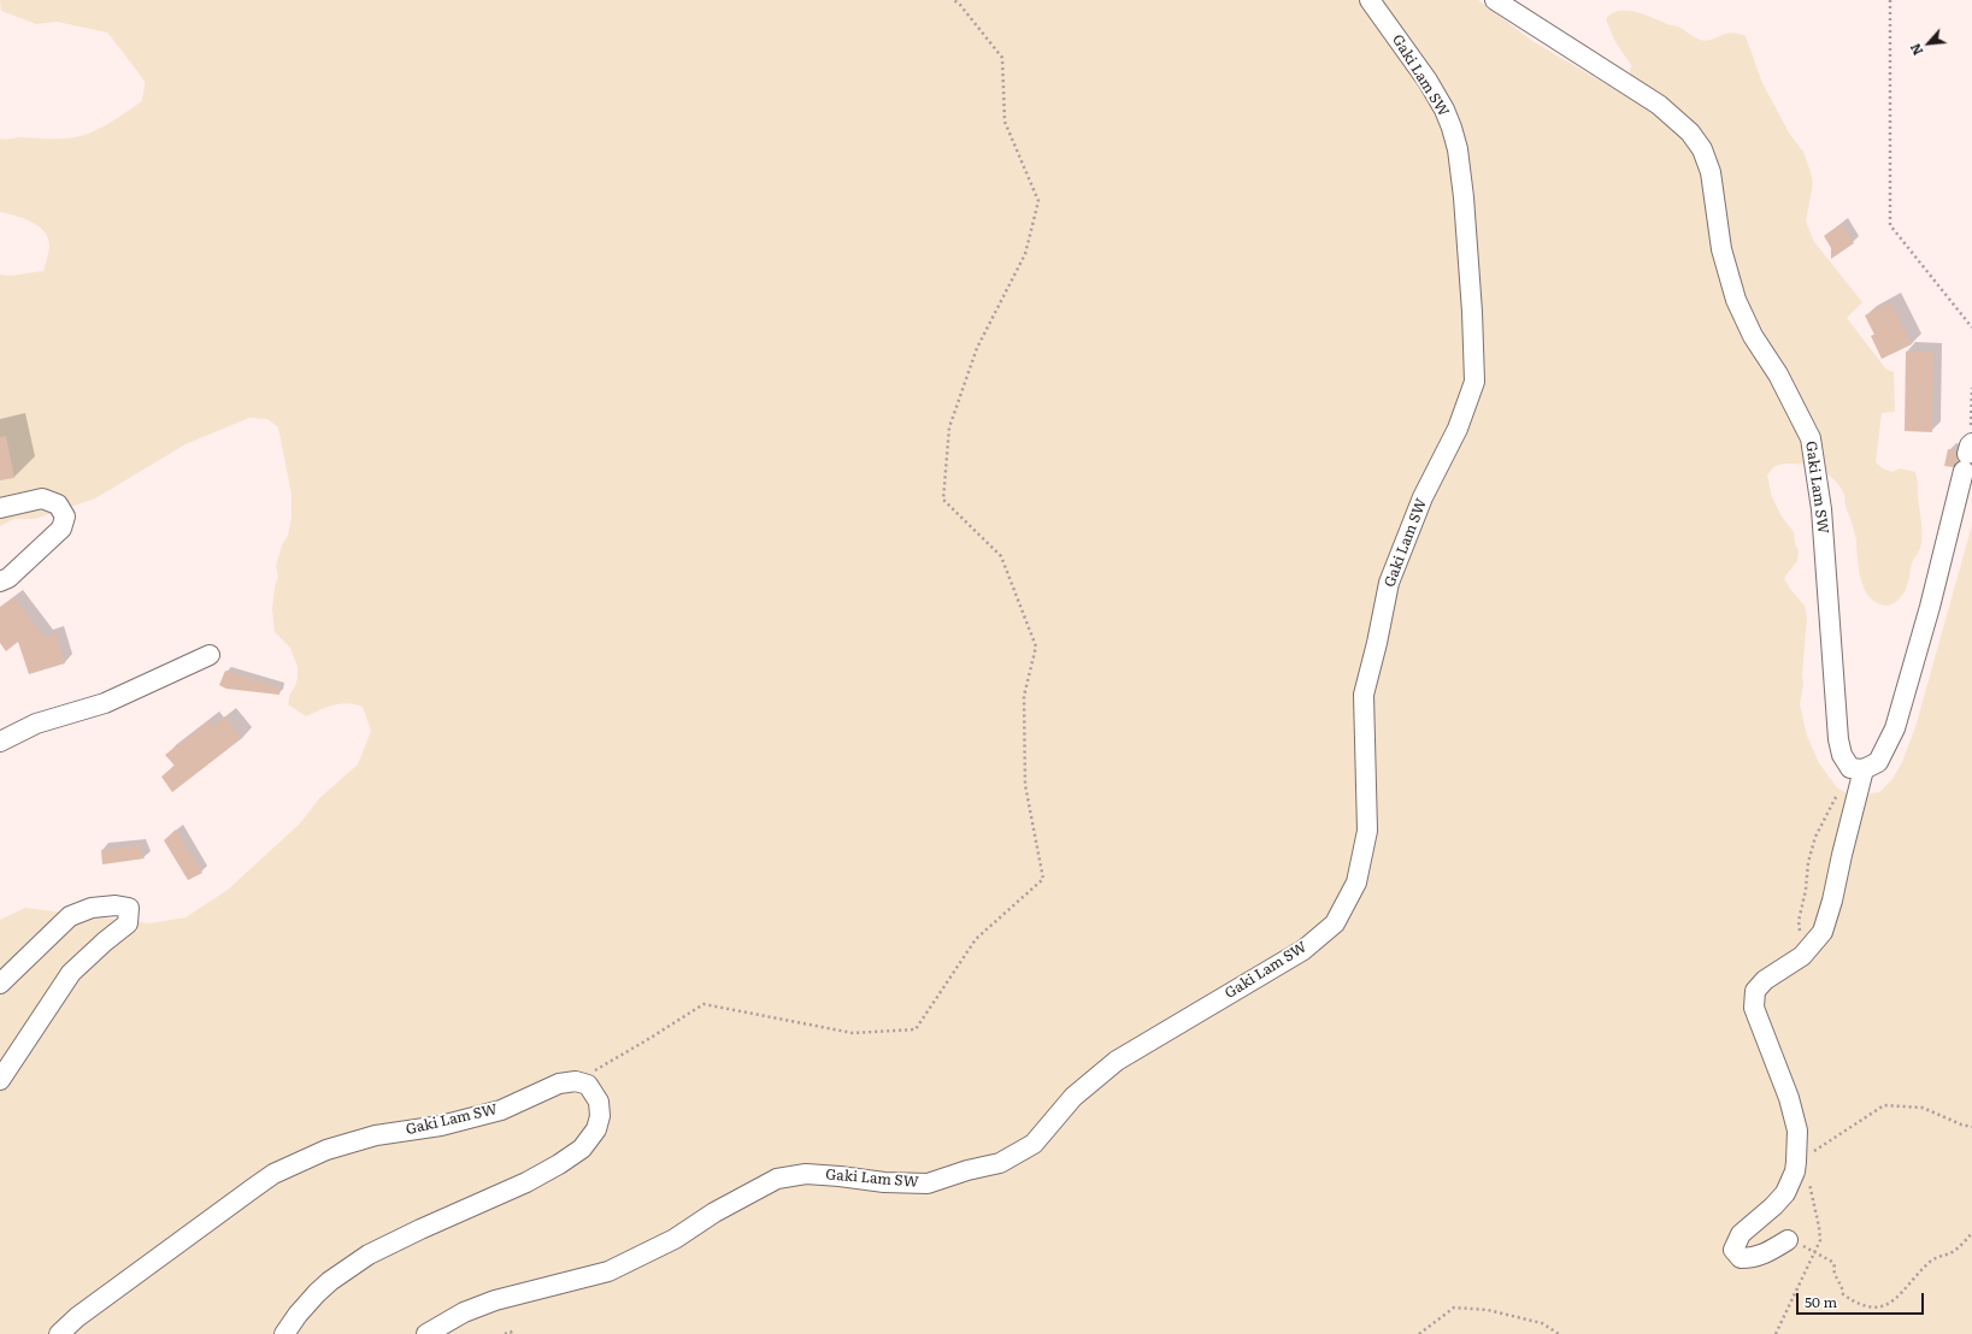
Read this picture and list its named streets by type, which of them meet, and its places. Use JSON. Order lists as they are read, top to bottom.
{
  "streets": {
    "street": ["Gaki Lam SW"]
  },
  "scale_bar": "50 m",
  "north": "bottom left"
}
